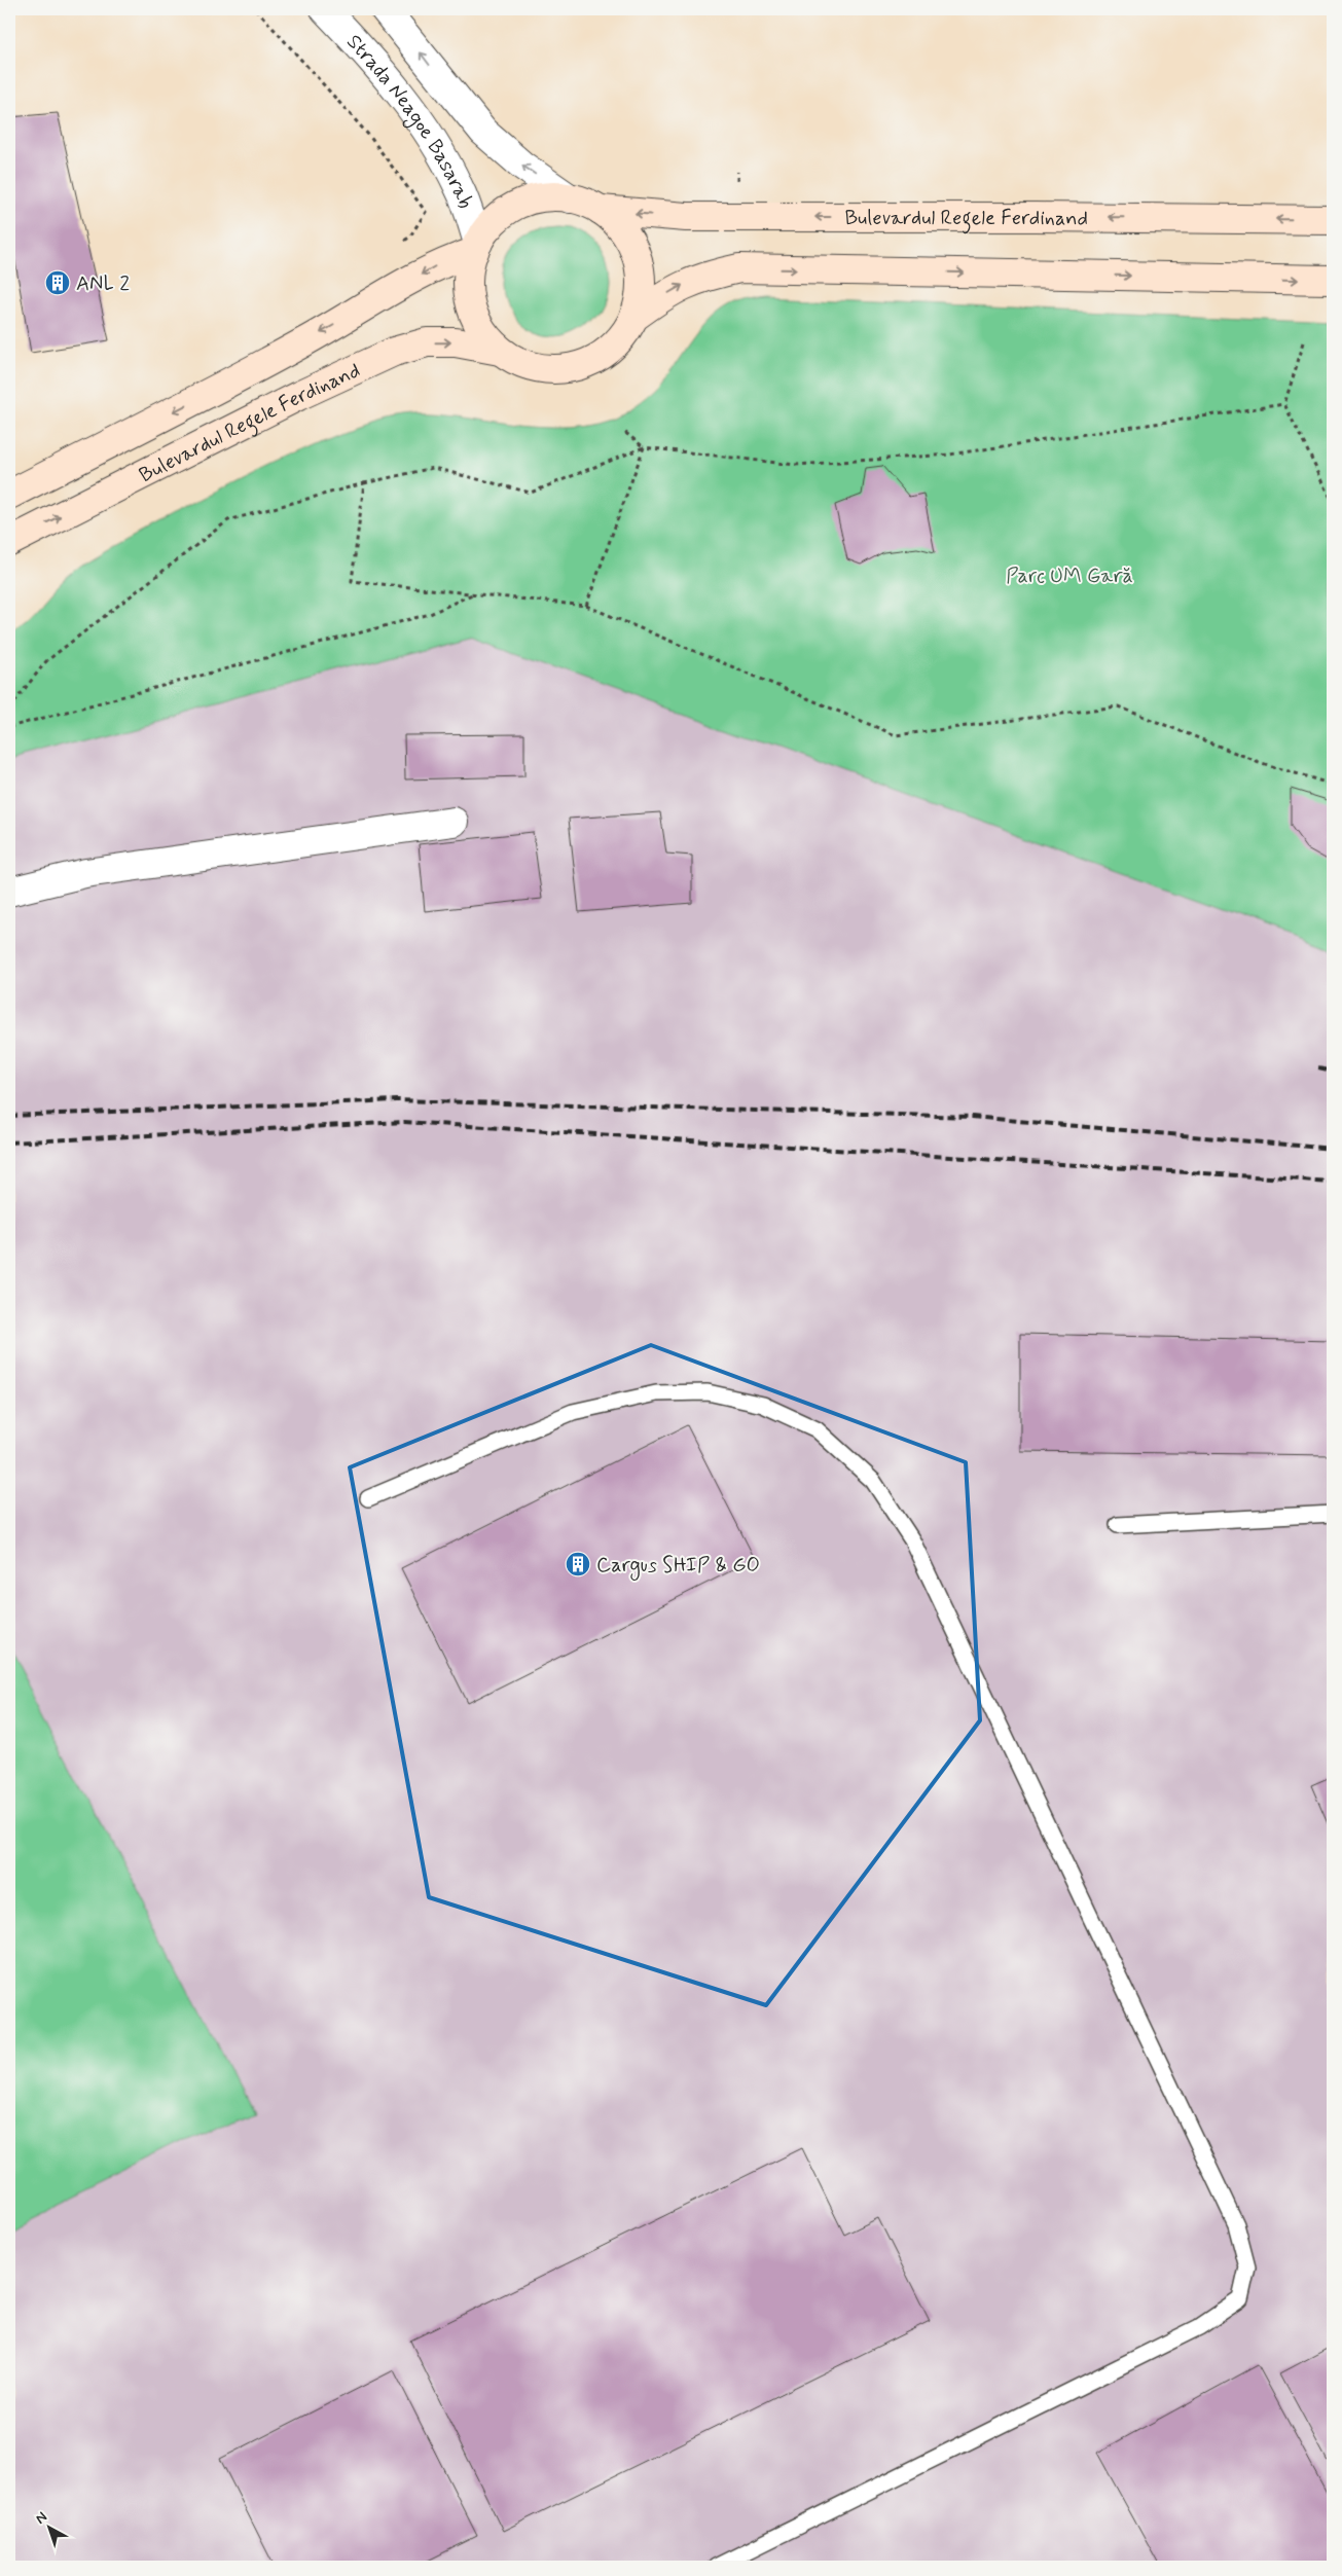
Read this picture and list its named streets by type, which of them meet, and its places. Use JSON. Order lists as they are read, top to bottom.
{
  "streets": {
    "main road": ["Bulevardul Regele Ferdinand"],
    "street": ["Strada Neagoe Basarab"]
  },
  "crossings": [
    ["Strada Neagoe Basarab", "Bulevardul Regele Ferdinand"]
  ],
  "parks": ["Parc UM Gară"],
  "places": {
    "building": ["ANL 2", "Cargus SHIP & GO"]
  },
  "north": "top left"
}
